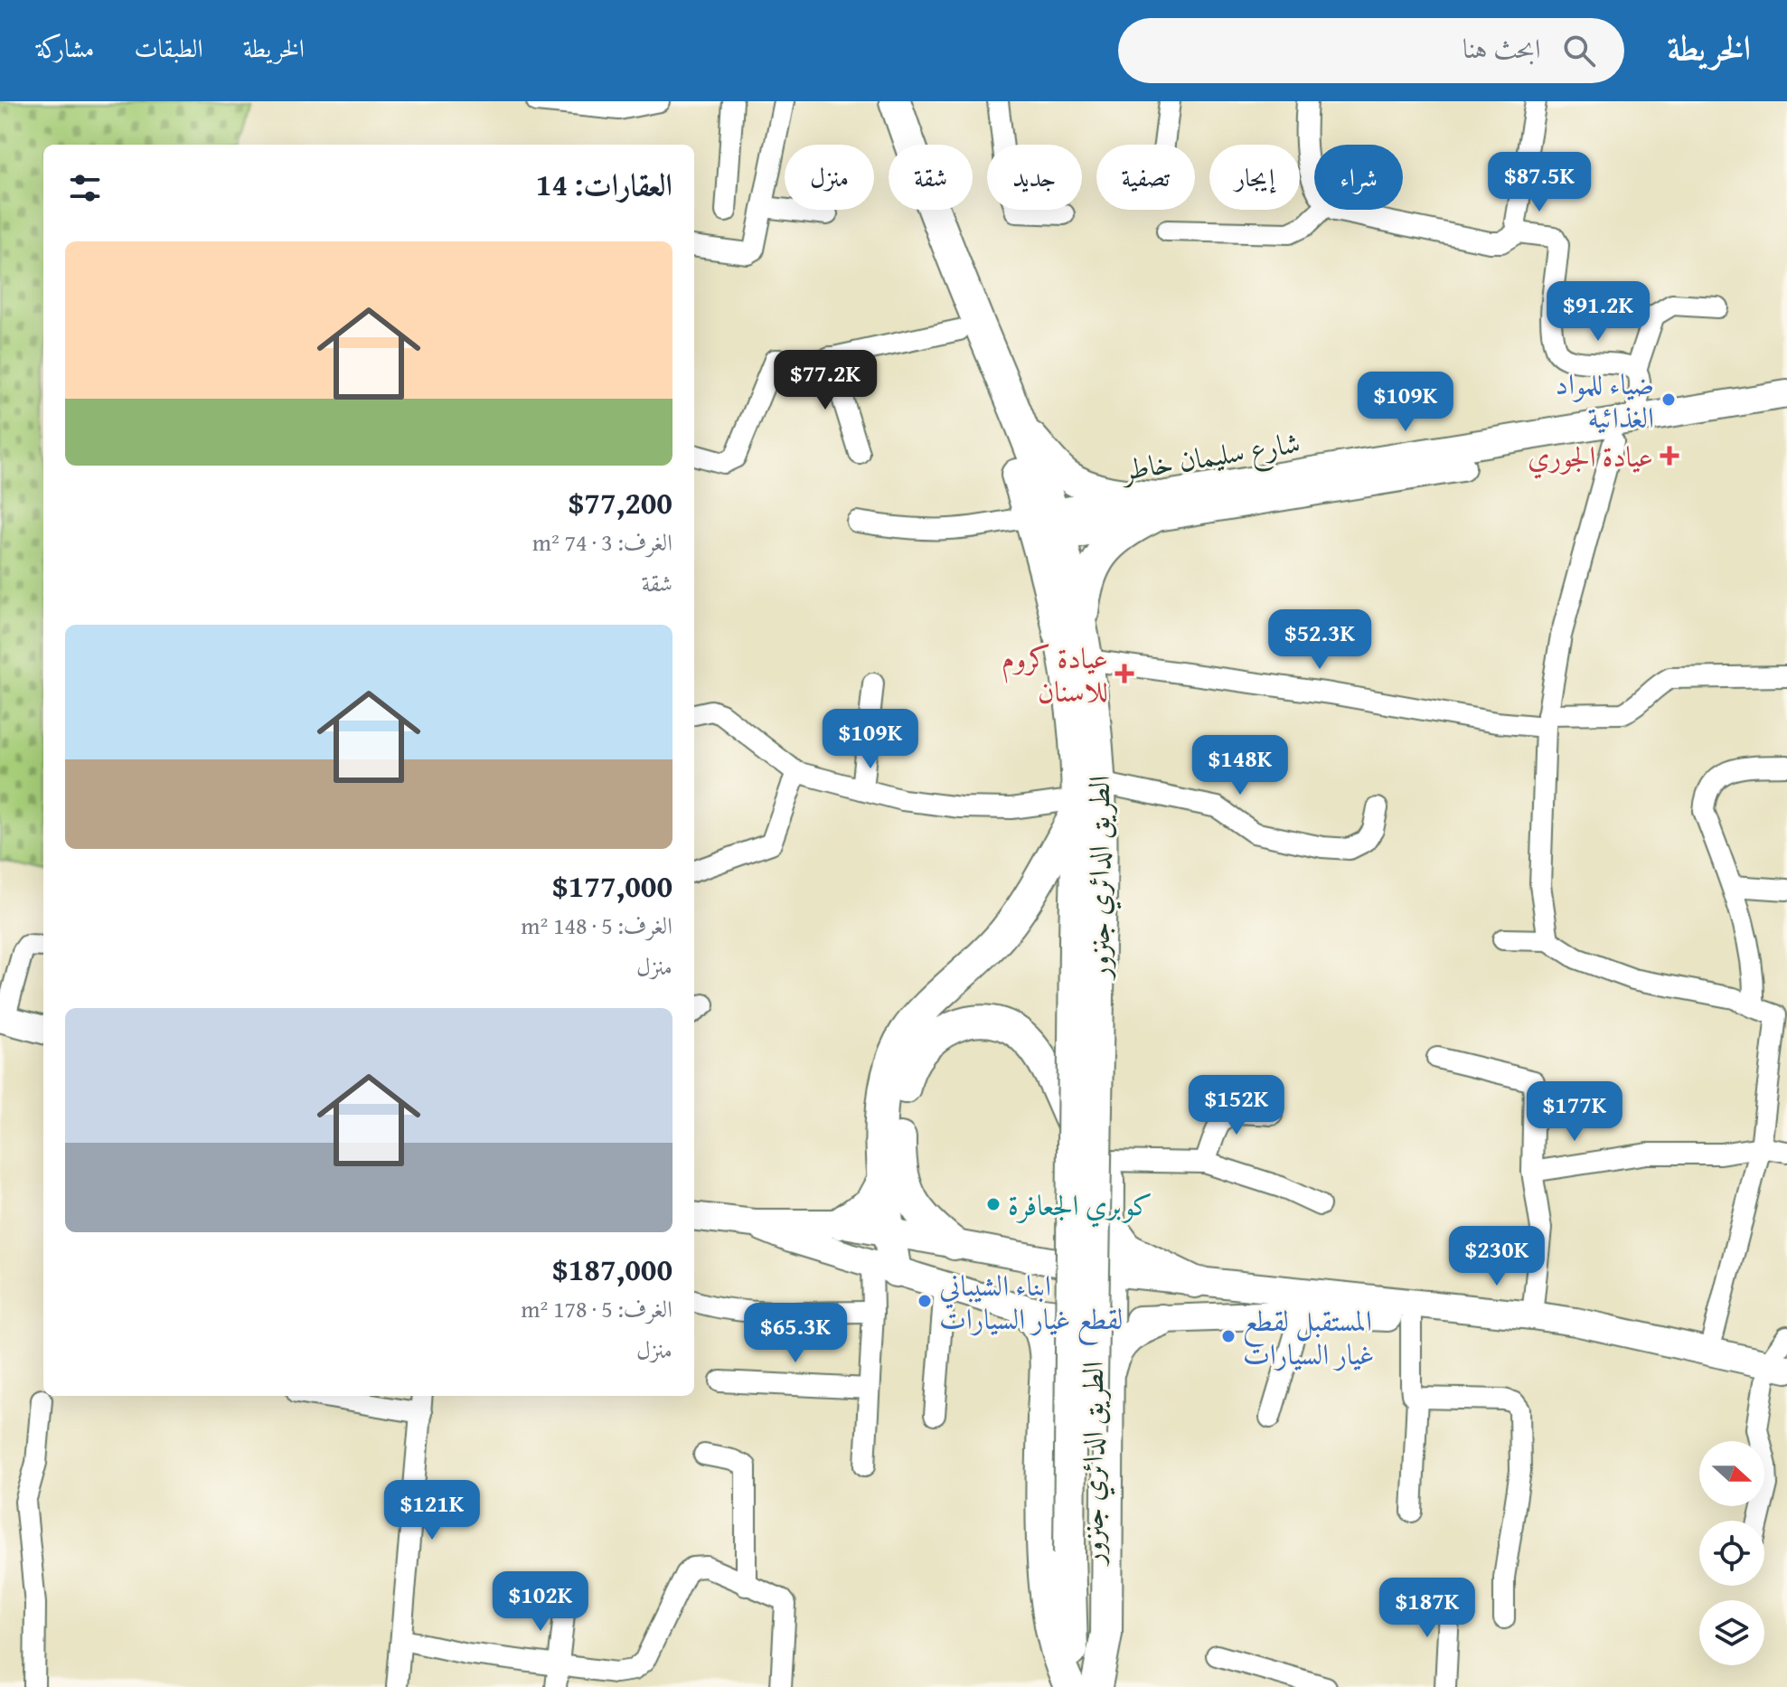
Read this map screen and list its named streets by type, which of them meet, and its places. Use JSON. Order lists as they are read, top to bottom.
{
  "streets": {
    "main road": ["شارع سليمان خاطر", "الطريق الدائري جنزور"]
  },
  "crossings": [
    ["شارع سليمان خاطر", "الطريق الدائري جنزور"]
  ],
  "places": {
    "other": [
      "ضياء للمواد الغذائية",
      "كوبري الجعافرة",
      "ابناء الشيباني لقطع غيار السيارات",
      "المستقبل لقطع غيار السيارات"
    ],
    "health": ["عيادة الجوري", "عيادة كروم للاسنان"]
  },
  "north": "right",
  "page": {
    "header": "الخريطة",
    "search": "ابحث هنا",
    "nav": ["الخريطة", "الطبقات", "مشاركة"],
    "chip": [
      "شراء",
      "إيجار",
      "تصفية",
      "جديد",
      "شقة",
      "منزل"
    ],
    "heading": "العقارات: 14",
    "price": [
      "$87.5K",
      "$91.2K",
      "$77.2K",
      "$109K",
      "$52.3K",
      "$109K",
      "$148K",
      "$152K",
      "$177K",
      "$230K",
      "$65.3K",
      "$121K",
      "$102K",
      "$187K"
    ],
    "list": [
      {
        "name": "$77,200",
        "note": "الغرف: 3 · 74 m² · شقة"
      },
      {
        "name": "$177,000",
        "note": "الغرف: 5 · 148 m² · منزل"
      },
      {
        "name": "$187,000",
        "note": "الغرف: 5 · 178 m² · منزل"
      }
    ]
  }
}
